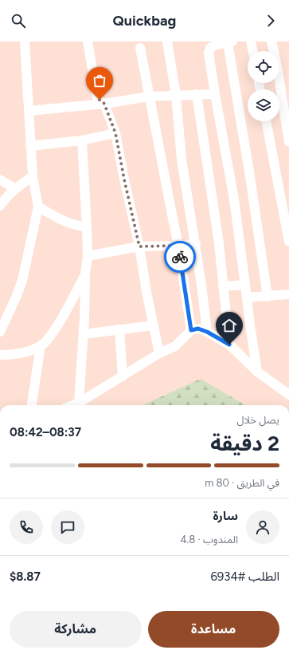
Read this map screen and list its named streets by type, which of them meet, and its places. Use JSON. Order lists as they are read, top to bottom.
{
  "page": {
    "header": "Quickbag",
    "heading": ["2 دقيقة", "يصل خلال", "08:37–08:42"],
    "panel": [
      "سارة",
      "المندوب · 4.8",
      "الطلب #6934",
      "$8.87"
    ],
    "bar": "في الطريق · 80 m",
    "buttons": ["مساعدة", "مشاركة"]
  }
}
